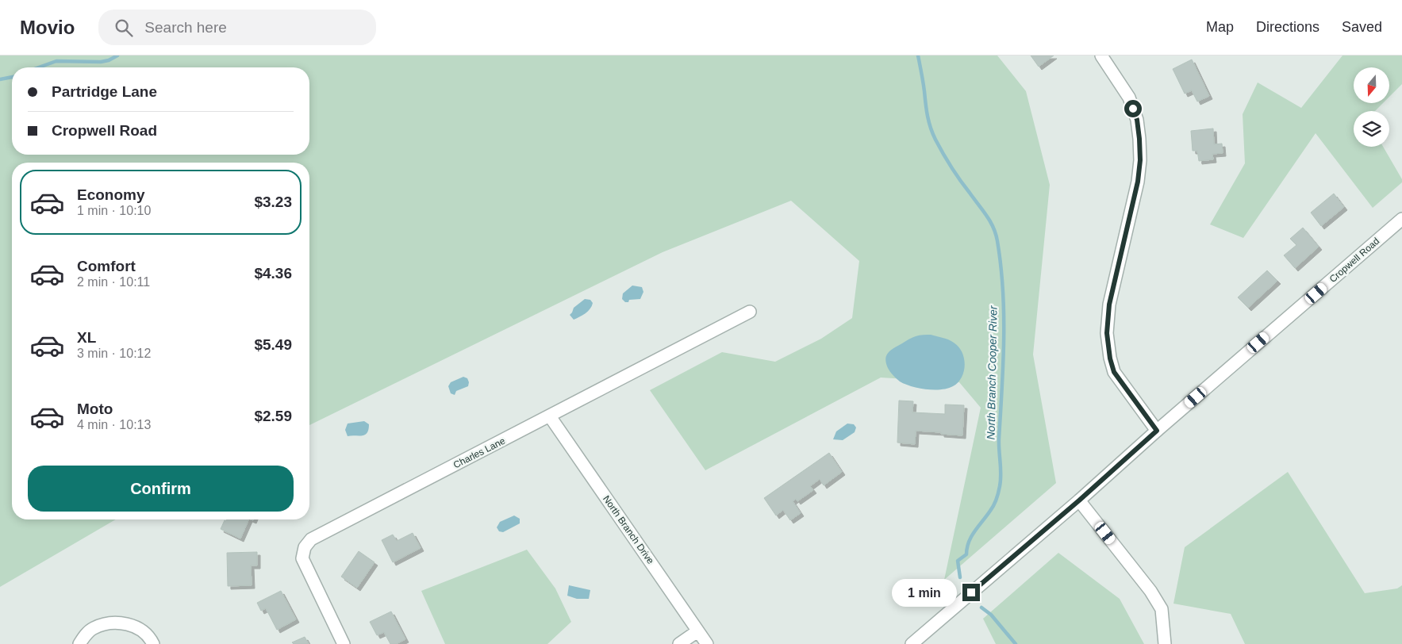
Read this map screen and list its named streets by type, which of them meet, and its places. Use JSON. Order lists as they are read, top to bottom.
{
  "streets": {
    "street": ["Cropwell Road", "Charles Lane", "North Branch Drive"]
  },
  "crossings": [
    ["Charles Lane", "North Branch Drive"]
  ],
  "water": ["North Branch Cooper River"],
  "north": "bottom",
  "page": {
    "header": "Movio",
    "search": "Search here",
    "nav": ["Map", "Directions", "Saved"],
    "banner": ["Partridge Lane", "Cropwell Road"],
    "list": [
      {
        "name": "Economy",
        "note": "1 min · 10:10",
        "value": "$3.23"
      },
      {
        "name": "Comfort",
        "note": "2 min · 10:11",
        "value": "$4.36"
      },
      {
        "name": "XL",
        "note": "3 min · 10:12",
        "value": "$5.49"
      },
      {
        "name": "Moto",
        "note": "4 min · 10:13",
        "value": "$2.59"
      }
    ],
    "buttons": "Confirm",
    "bubble": "1 min"
  }
}
